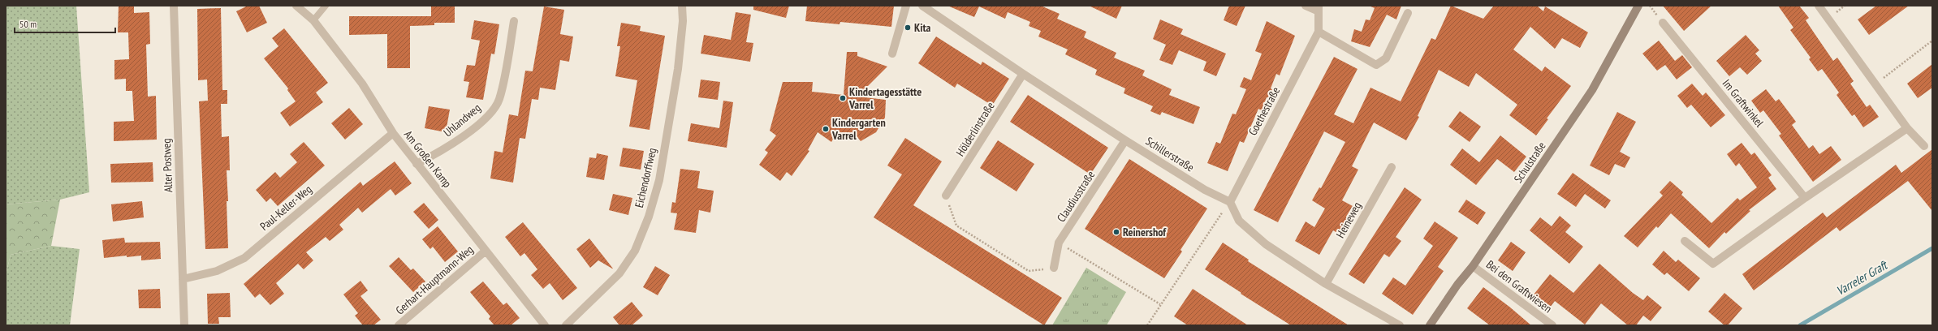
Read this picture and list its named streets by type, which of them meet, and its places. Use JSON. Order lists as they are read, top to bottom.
{
  "streets": {
    "street": [
      "Im Graftwinkel",
      "Goethestraße",
      "Uhlandweg",
      "Hölderlinstraße",
      "Schillerstraße",
      "Am Großen Kamp",
      "Schulstraße",
      "Alter Postweg",
      "Eichendorffweg",
      "Claudiusstraße",
      "Paul-Keller-Weg",
      "Heineweg",
      "Gerhart-Hauptmann-Weg",
      "Bei den Graftwiesen"
    ]
  },
  "crossings": [
    ["Goethestraße", "Schillerstraße"],
    ["Uhlandweg", "Am Großen Kamp"],
    ["Hölderlinstraße", "Schillerstraße"],
    ["Schillerstraße", "Claudiusstraße"],
    ["Am Großen Kamp", "Paul-Keller-Weg"],
    ["Am Großen Kamp", "Gerhart-Hauptmann-Weg"],
    ["Schulstraße", "Bei den Graftwiesen"],
    ["Alter Postweg", "Paul-Keller-Weg"]
  ],
  "water": ["Varreler Graft"],
  "places": [
    "Kita",
    "Kindertagesstätte Varrel",
    "Kindergarten Varrel",
    "Reinershof"
  ],
  "scale_bar": "50 m"
}
